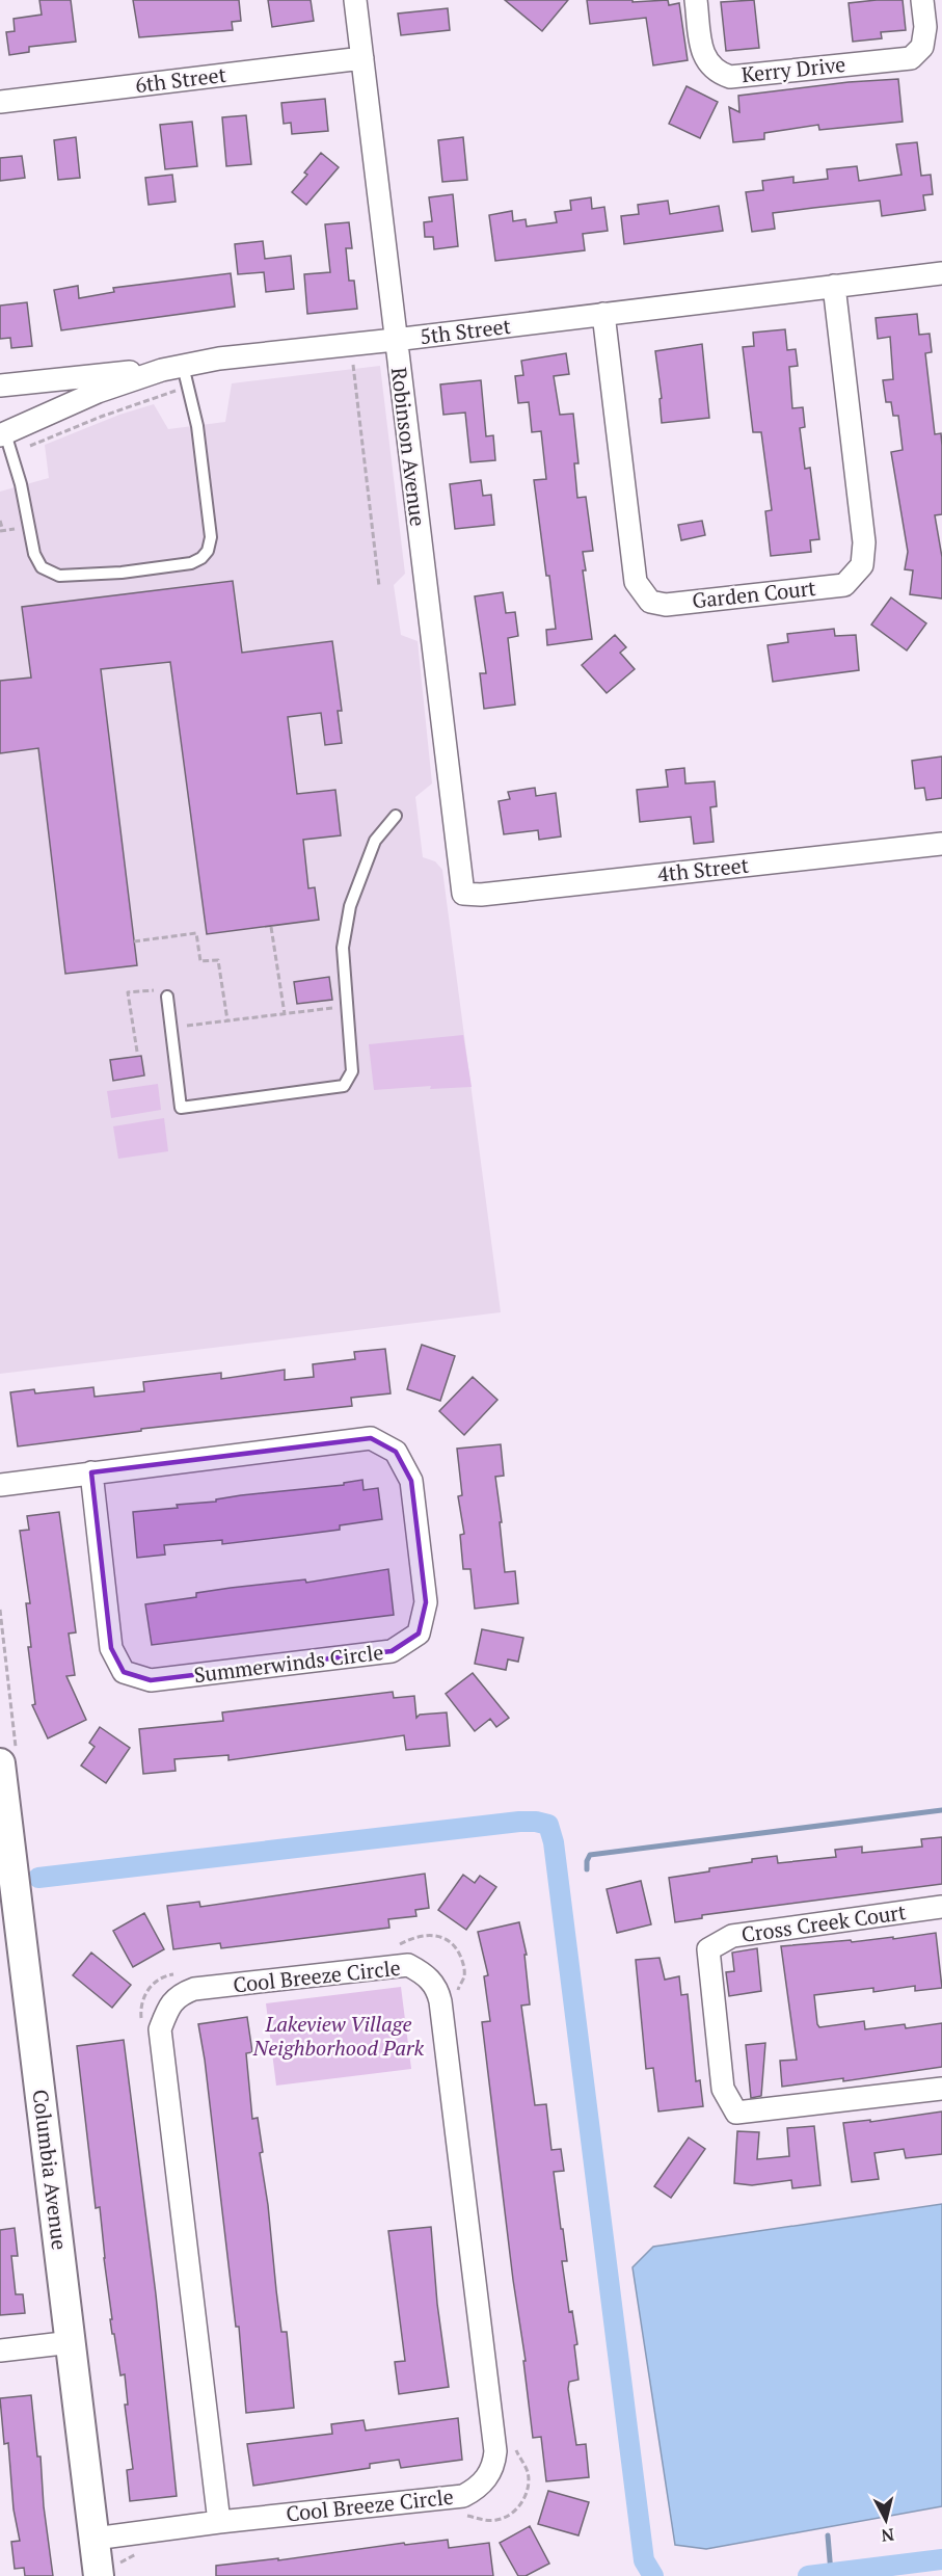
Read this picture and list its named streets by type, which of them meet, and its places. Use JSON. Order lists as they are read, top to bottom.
{
  "streets": {
    "street": [
      "Kerry Drive",
      "6th Street",
      "5th Street",
      "Robinson Avenue",
      "Garden Court",
      "4th Street",
      "Summerwinds Circle",
      "Cross Creek Court",
      "Cool Breeze Circle",
      "Columbia Avenue"
    ]
  },
  "crossings": [
    ["6th Street", "Robinson Avenue"],
    ["5th Street", "Robinson Avenue"],
    ["5th Street", "Garden Court"],
    ["Robinson Avenue", "4th Street"],
    ["Cool Breeze Circle", "Columbia Avenue"]
  ],
  "parks": ["Lakeview Village Neighborhood Park"],
  "north": "bottom"
}
